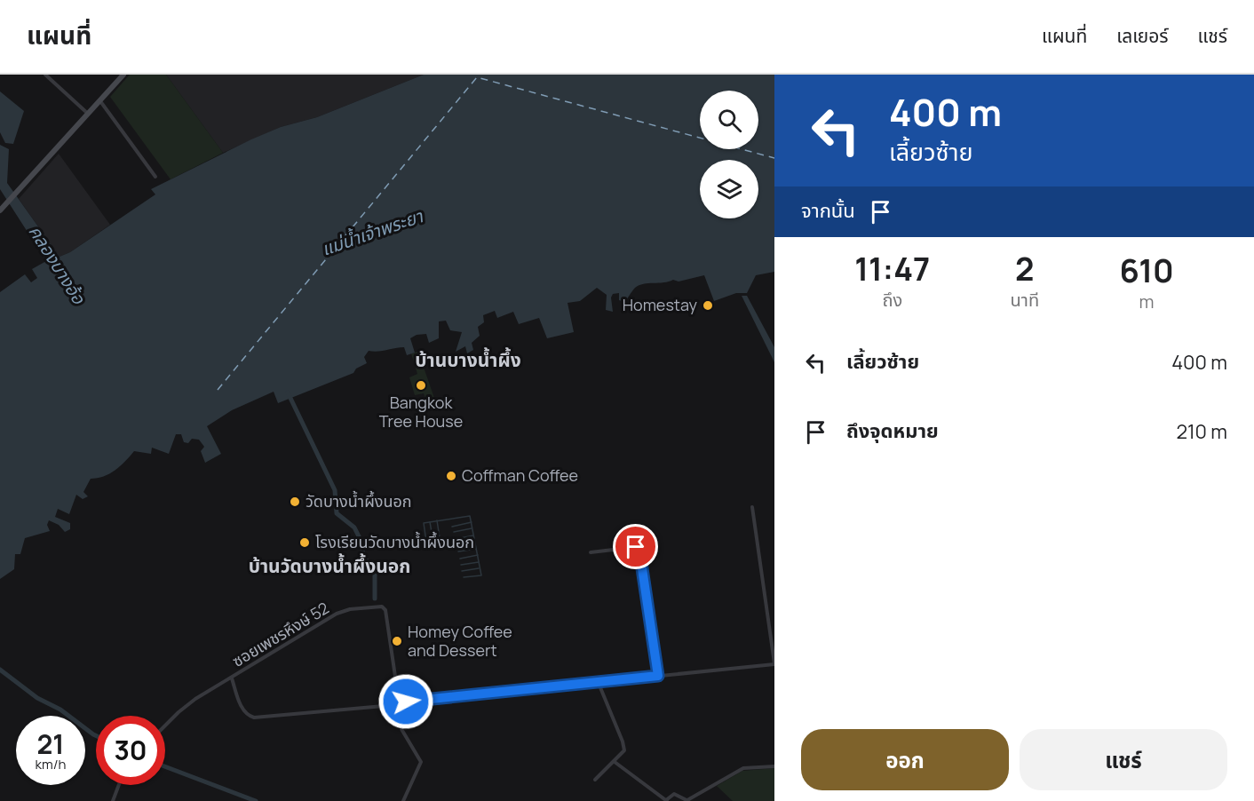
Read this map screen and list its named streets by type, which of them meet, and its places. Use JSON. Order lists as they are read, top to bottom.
{
  "streets": {
    "street": ["ซอยเพชรหึงษ์ 52"]
  },
  "districts": ["บ้านบางน้ำผึ้ง", "บ้านวัดบางน้ำผึ้งนอก"],
  "water": ["แม่น้ำเจ้าพระยา", "คลองบางอ้อ"],
  "places": [
    "Homestay",
    "Bangkok Tree House",
    "Coffman Coffee",
    "วัดบางน้ำผึ้งนอก",
    "โรงเรียนวัดบางน้ำผึ้งนอก",
    "Homey Coffee and Dessert"
  ],
  "page": {
    "header": "แผนที่",
    "nav": ["แผนที่", "เลเยอร์", "แชร์"],
    "turn": ["400 m", "เลี้ยวซ้าย"],
    "then": "จากนั้น",
    "eta": [
      "11:47",
      "ถึง",
      "2",
      "นาที",
      "610",
      "m"
    ],
    "list": [
      {
        "name": "เลี้ยวซ้าย",
        "value": "400 m"
      },
      {
        "name": "ถึงจุดหมาย",
        "value": "210 m"
      }
    ],
    "speed": "21 km/h",
    "limit": "30",
    "buttons": ["ออก", "แชร์"]
  }
}
